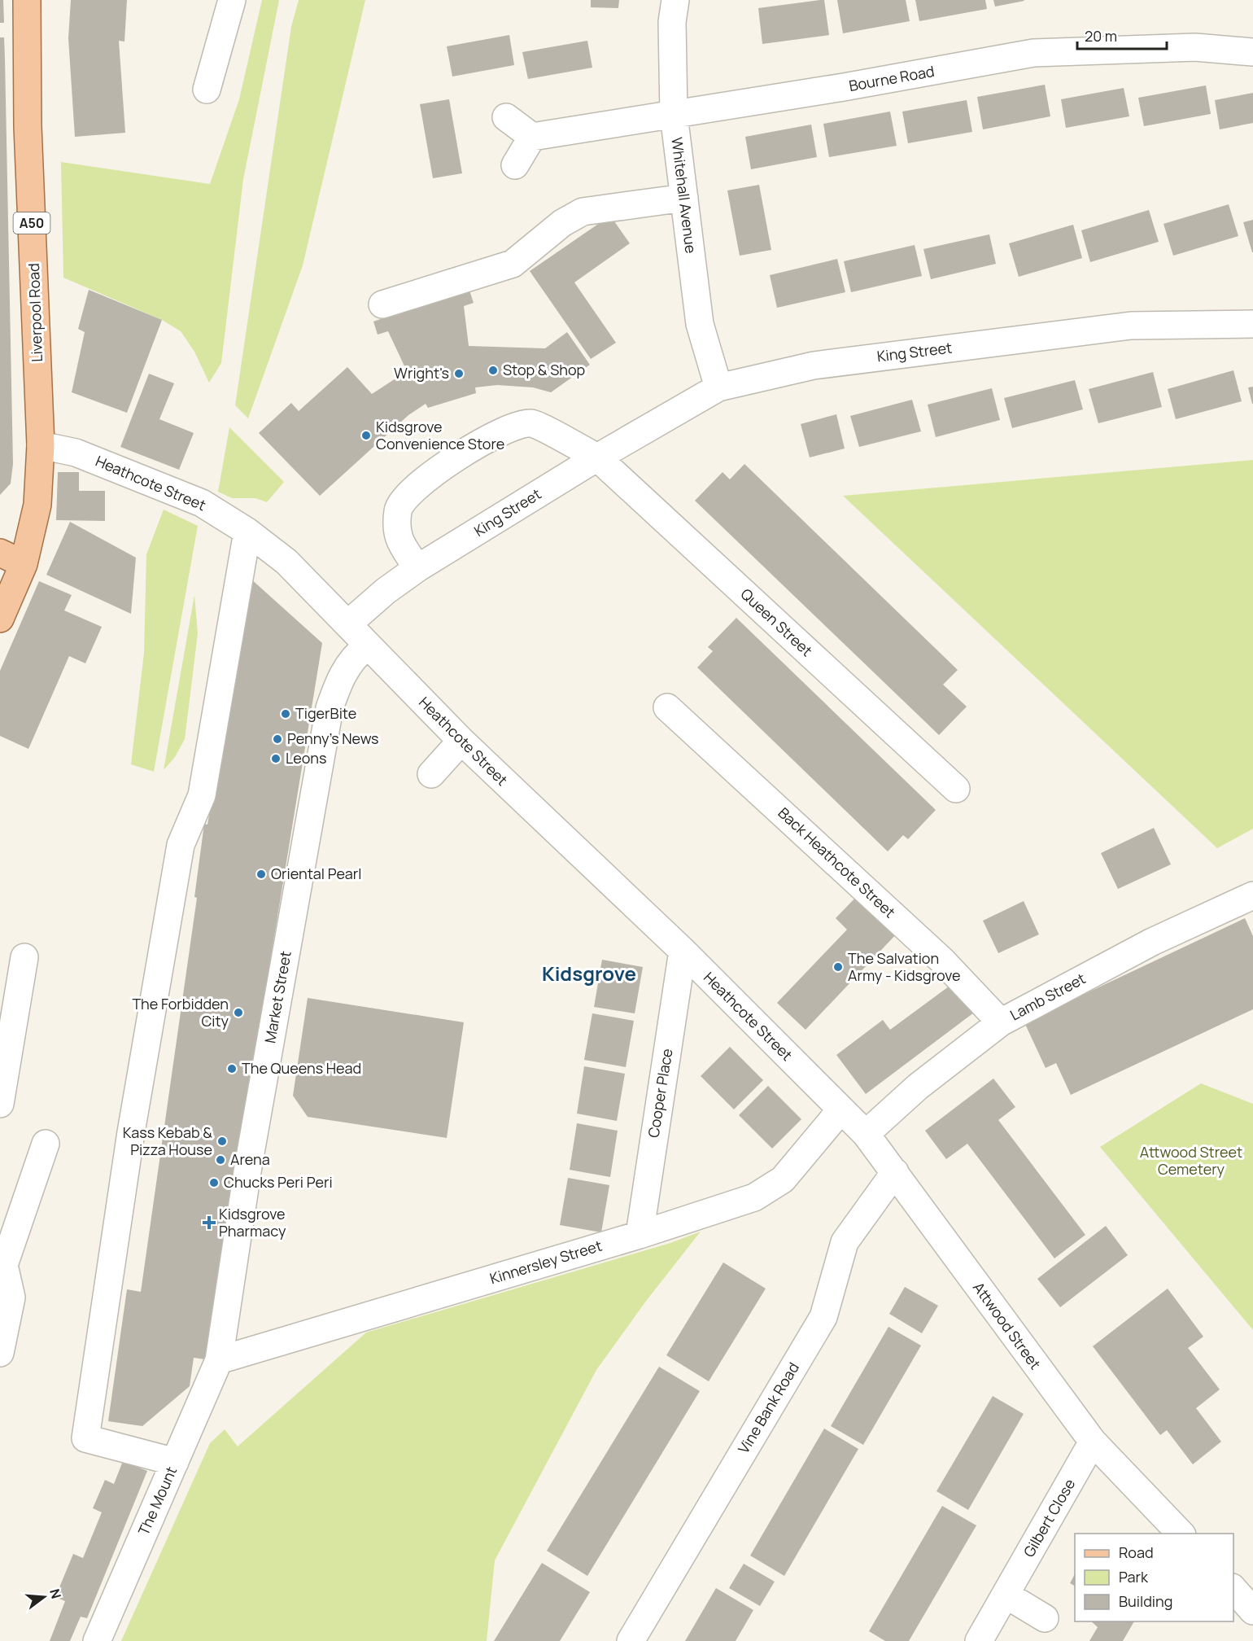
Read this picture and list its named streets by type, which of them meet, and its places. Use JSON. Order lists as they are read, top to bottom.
{
  "streets": {
    "main road": ["A50", "Liverpool Road"],
    "street": [
      "Bourne Road",
      "Whitehall Avenue",
      "King Street",
      "Heathcote Street",
      "Queen Street",
      "Back Heathcote Street",
      "Market Street",
      "Lamb Street",
      "Cooper Place",
      "Kinnersley Street",
      "Attwood Street",
      "Vine Bank Road",
      "The Mount",
      "Gilbert Close"
    ]
  },
  "crossings": [
    ["Bourne Road", "Whitehall Avenue"],
    ["Whitehall Avenue", "King Street"],
    ["Liverpool Road", "Heathcote Street"],
    ["King Street", "Heathcote Street"],
    ["King Street", "Queen Street"],
    ["Heathcote Street", "Market Street"],
    ["Heathcote Street", "Cooper Place"],
    ["Heathcote Street", "Kinnersley Street"],
    ["Heathcote Street", "Attwood Street"],
    ["Back Heathcote Street", "Lamb Street"],
    ["Market Street", "Kinnersley Street"],
    ["Market Street", "The Mount"],
    ["Lamb Street", "Attwood Street"],
    ["Cooper Place", "Kinnersley Street"],
    ["Kinnersley Street", "Attwood Street"],
    ["Kinnersley Street", "The Mount"],
    ["Attwood Street", "Vine Bank Road"],
    ["Attwood Street", "Gilbert Close"]
  ],
  "districts": ["Kidsgrove"],
  "parks": ["Attwood Street Cemetery"],
  "places": {
    "other": [
      "Stop & Shop",
      "Wright's",
      "Kidsgrove Convenience Store",
      "TigerBite",
      "Penny's News",
      "Leons",
      "Oriental Pearl",
      "The Salvation Army - Kidsgrove",
      "The Forbidden City",
      "The Queens Head",
      "Kass Kebab & Pizza House",
      "Arena",
      "Chucks Peri Peri"
    ],
    "health": ["Kidsgrove Pharmacy"]
  },
  "legend": ["Road", "Park", "Building"],
  "scale_bar": "20 m",
  "north": "right"
}
